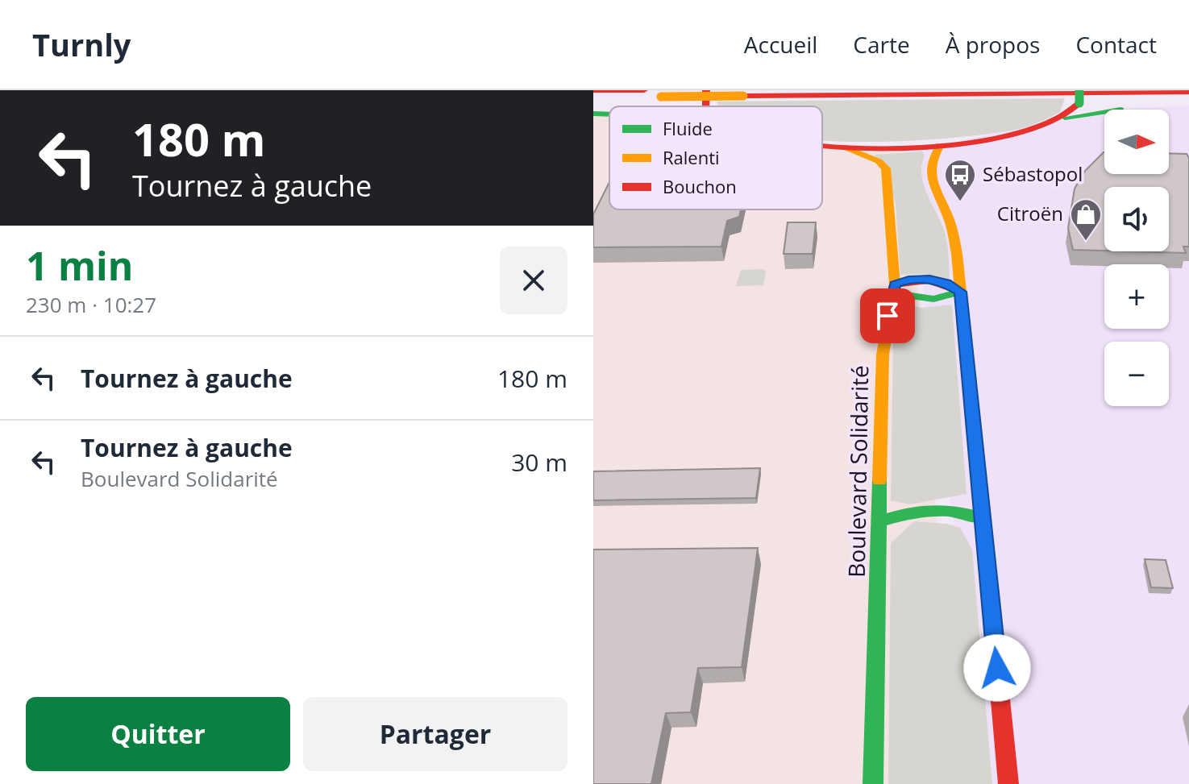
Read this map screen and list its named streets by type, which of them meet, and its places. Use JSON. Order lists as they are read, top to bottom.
{
  "streets": {
    "main road": ["Boulevard Solidarité"]
  },
  "places": {
    "bus stop": ["Sébastopol"],
    "shop": ["Citroën"]
  },
  "legend": ["Fluide", "Ralenti", "Bouchon"],
  "north": "right",
  "page": {
    "header": "Turnly",
    "nav": [
      "Accueil",
      "Carte",
      "À propos",
      "Contact"
    ],
    "turn": ["180 m", "Tournez à gauche"],
    "map_buttons": ["+", "−"],
    "heading": ["1 min", "230 m · 10:27"],
    "list": [
      {
        "name": "Tournez à gauche",
        "value": "180 m"
      },
      {
        "name": "Tournez à gauche",
        "note": "Boulevard Solidarité",
        "value": "30 m"
      }
    ],
    "buttons": ["Quitter", "Partager"]
  }
}
